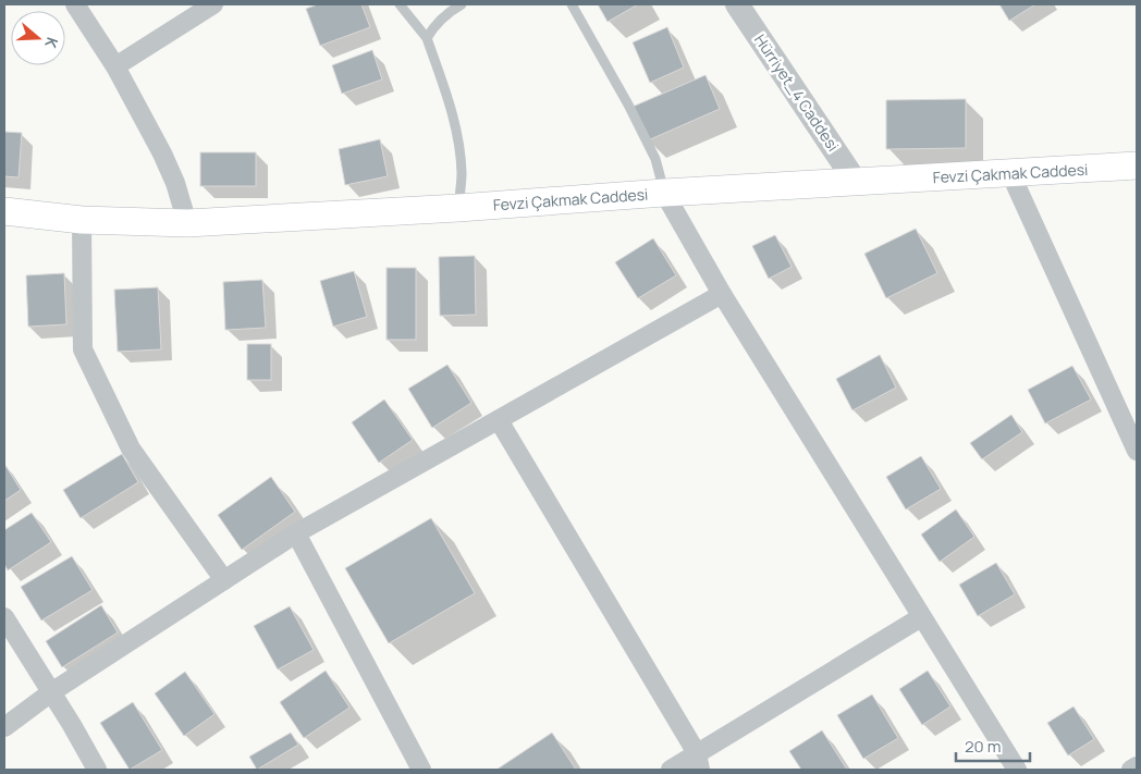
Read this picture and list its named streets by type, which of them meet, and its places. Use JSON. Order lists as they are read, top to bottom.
{
  "streets": {
    "main road": ["Fevzi Çakmak Caddesi"],
    "street": ["Hürriyet_4 Caddesi"]
  },
  "crossings": [
    ["Hürriyet_4 Caddesi", "Fevzi Çakmak Caddesi"]
  ],
  "scale_bar": "20 m",
  "north": "right"
}
